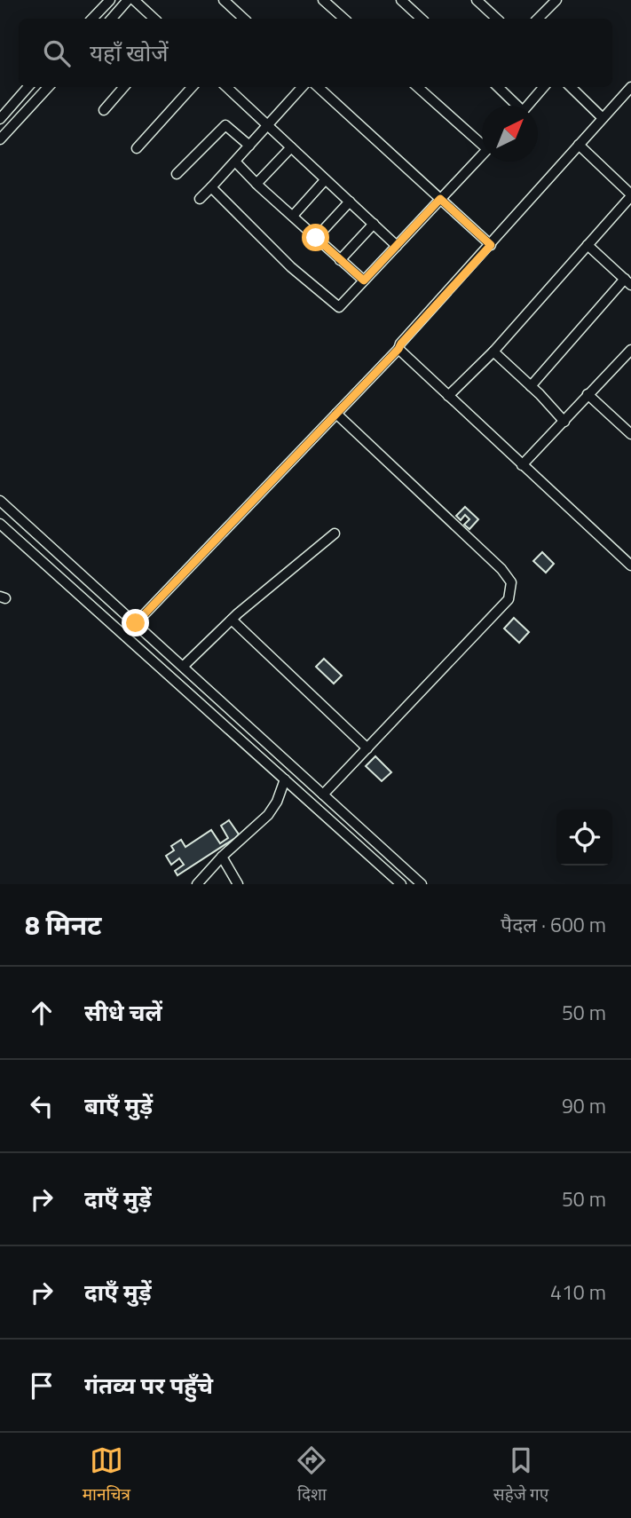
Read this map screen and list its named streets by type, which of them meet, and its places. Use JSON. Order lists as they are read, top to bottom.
{
  "north": "top right",
  "page": {
    "search": "यहाँ खोजें",
    "heading": ["8 मिनट", "पैदल · 600 m"],
    "list": [
      ["सीधे चलें", "50 m"],
      ["बाएँ मुड़ें", "90 m"],
      ["दाएँ मुड़ें", "50 m"],
      ["दाएँ मुड़ें", "410 m"],
      "गंतव्य पर पहुँचे"
    ],
    "nav": ["मानचित्र", "दिशा", "सहेजे गए"]
  }
}
